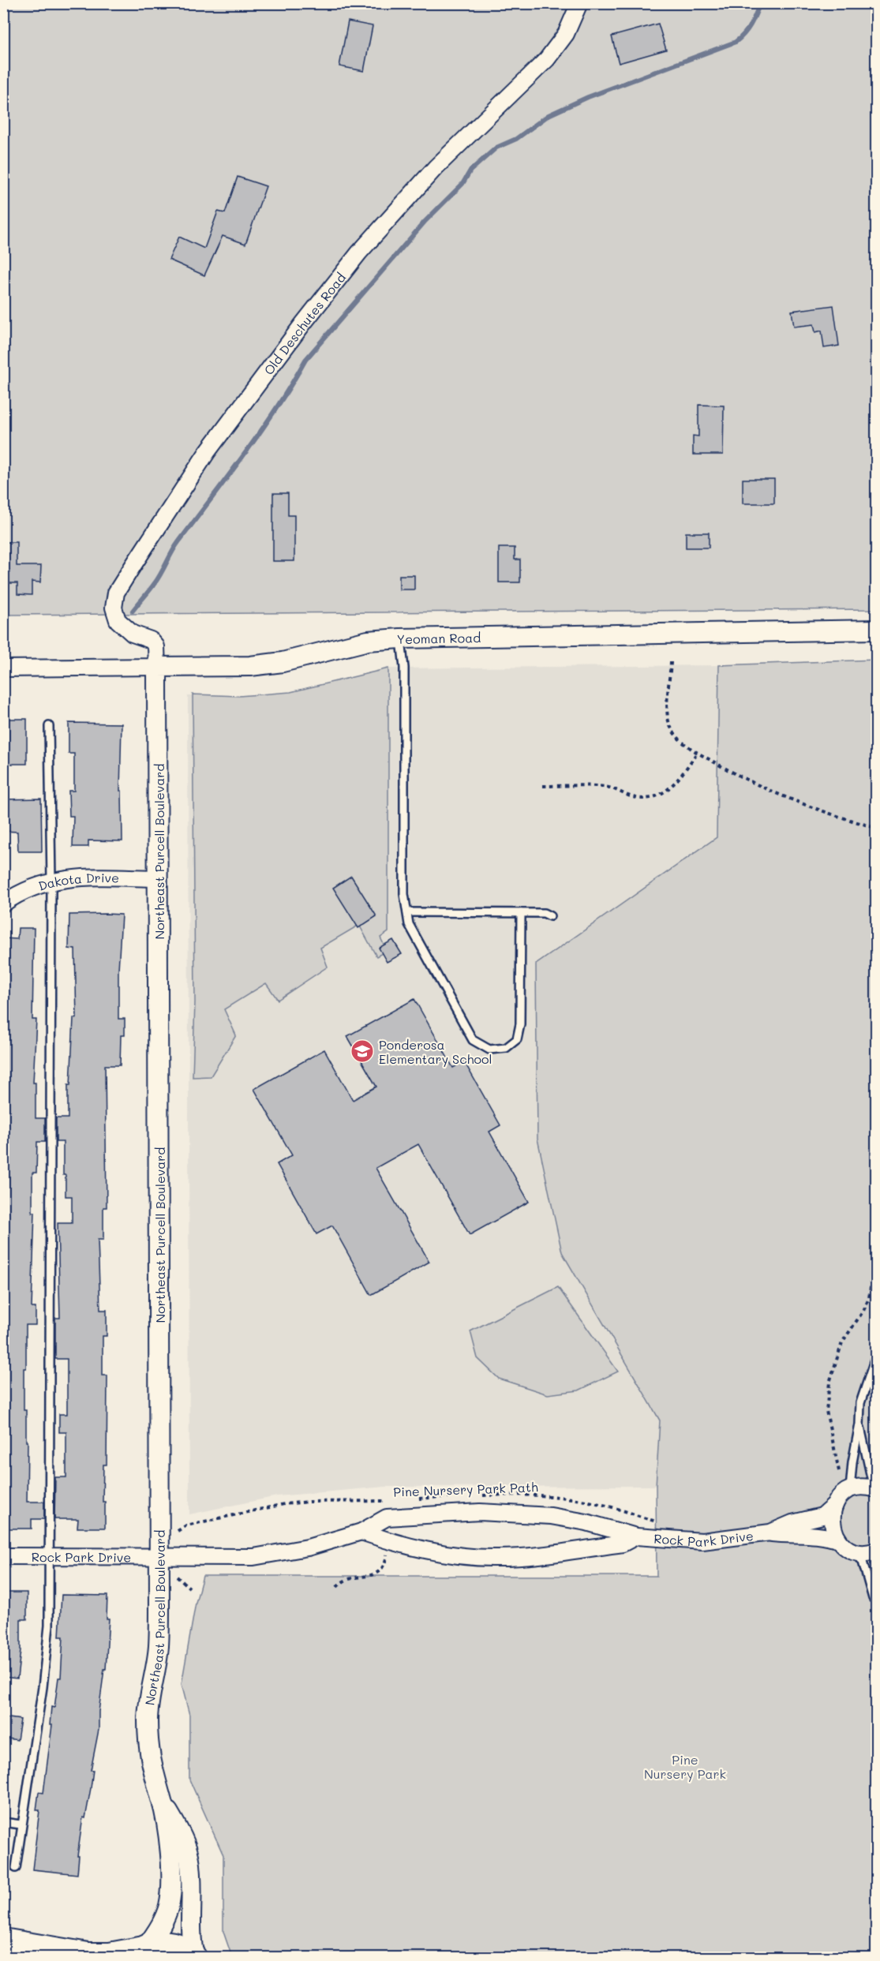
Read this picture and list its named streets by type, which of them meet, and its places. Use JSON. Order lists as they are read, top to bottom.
{
  "streets": {
    "street": [
      "Old Deschutes Road",
      "Yeoman Road",
      "Northeast Purcell Boulevard",
      "Dakota Drive",
      "Rock Park Drive"
    ],
    "path": ["Pine Nursery Park Path"]
  },
  "crossings": [
    ["Old Deschutes Road", "Yeoman Road"],
    ["Old Deschutes Road", "Northeast Purcell Boulevard"],
    ["Yeoman Road", "Northeast Purcell Boulevard"],
    ["Northeast Purcell Boulevard", "Dakota Drive"],
    ["Northeast Purcell Boulevard", "Rock Park Drive"]
  ],
  "parks": ["Pine Nursery Park"],
  "places": {
    "school or university": ["Ponderosa Elementary School"]
  }
}
